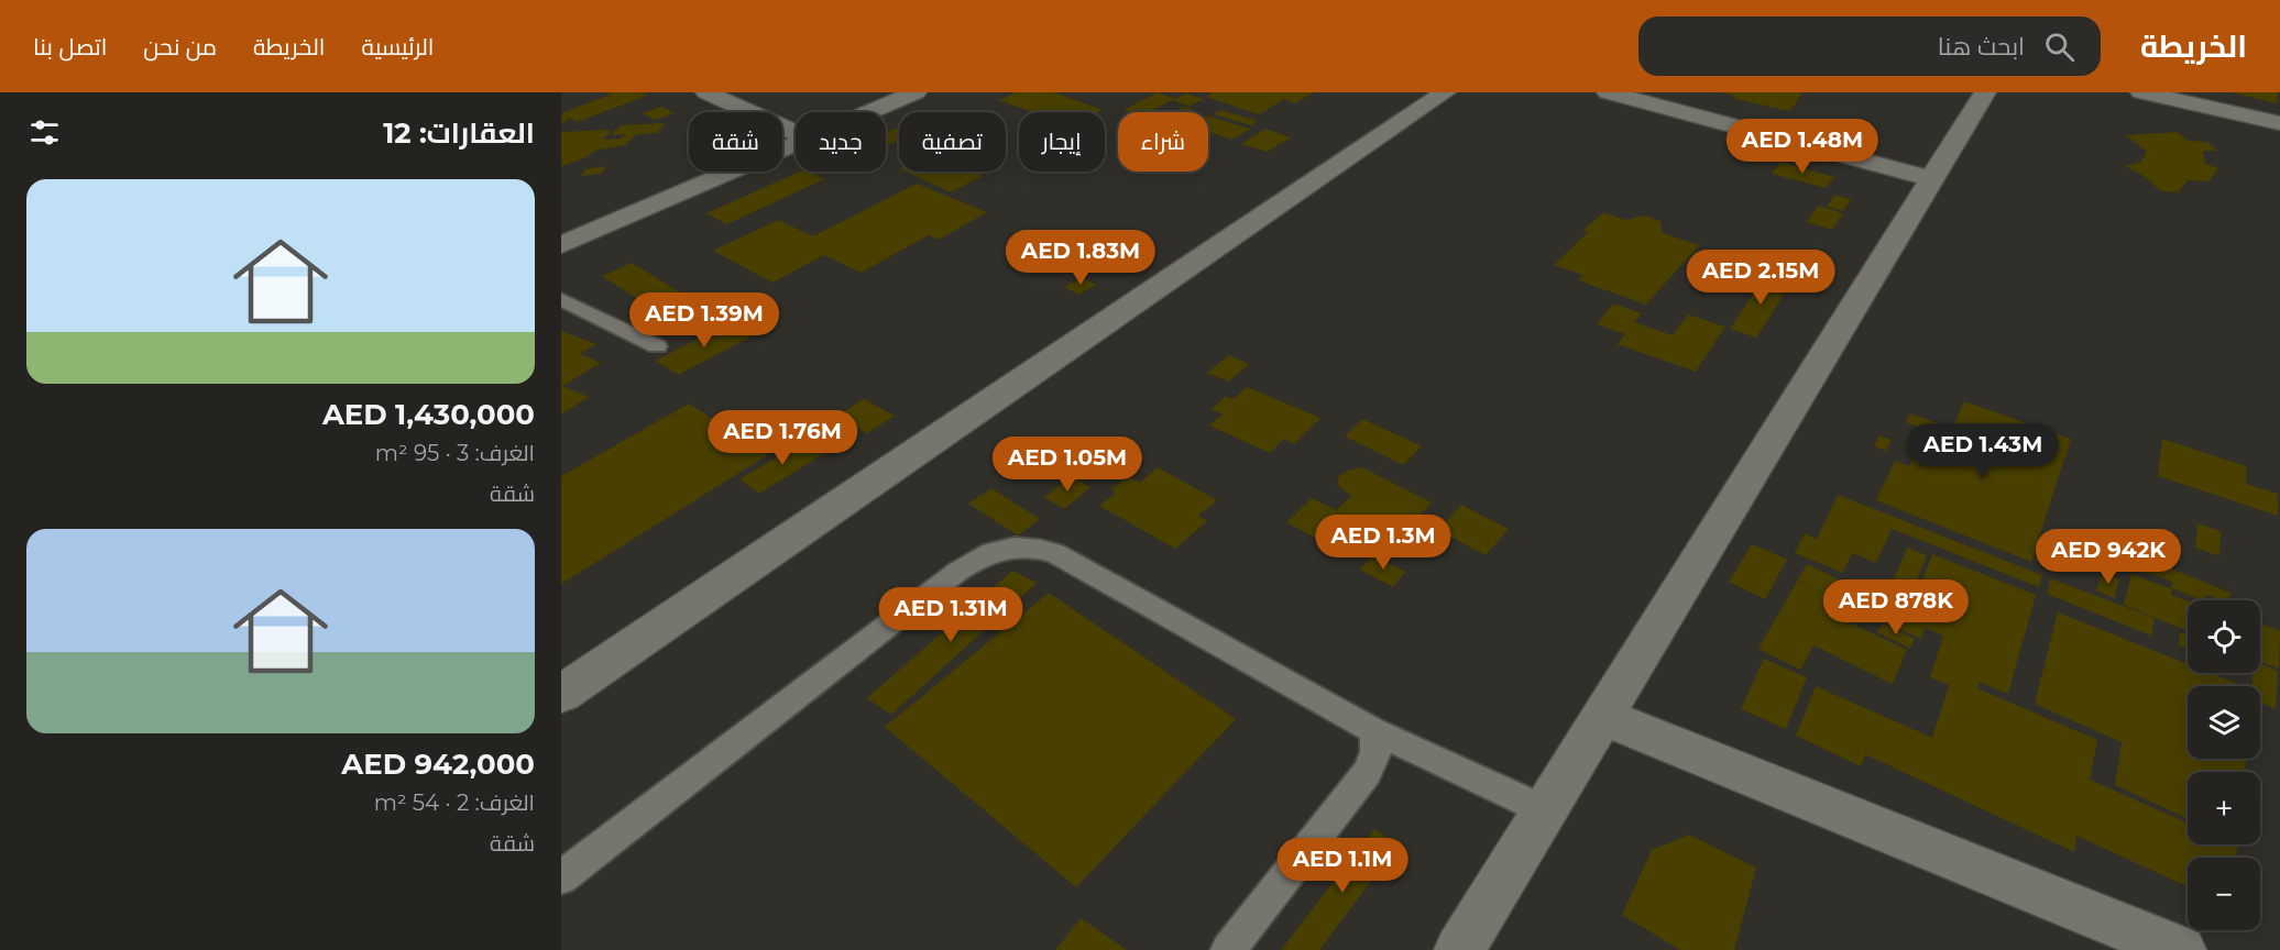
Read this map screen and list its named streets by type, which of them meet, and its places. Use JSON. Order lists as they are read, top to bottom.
{
  "page": {
    "header": "الخريطة",
    "search": "ابحث هنا",
    "nav": [
      "الرئيسية",
      "الخريطة",
      "من نحن",
      "اتصل بنا"
    ],
    "heading": "العقارات: 12",
    "chip": [
      "شراء",
      "إيجار",
      "تصفية",
      "جديد",
      "شقة"
    ],
    "price": [
      "AED 1.48M",
      "AED 1.83M",
      "AED 2.15M",
      "AED 1.39M",
      "AED 1.76M",
      "AED 1.43M",
      "AED 1.05M",
      "AED 1.3M",
      "AED 942K",
      "AED 878K",
      "AED 1.31M",
      "AED 1.1M"
    ],
    "list": [
      {
        "name": "AED 1,430,000",
        "note": "الغرف: 3 · 95 m² · شقة"
      },
      {
        "name": "AED 942,000",
        "note": "الغرف: 2 · 54 m² · شقة"
      }
    ],
    "map_buttons": ["+", "−"]
  }
}
